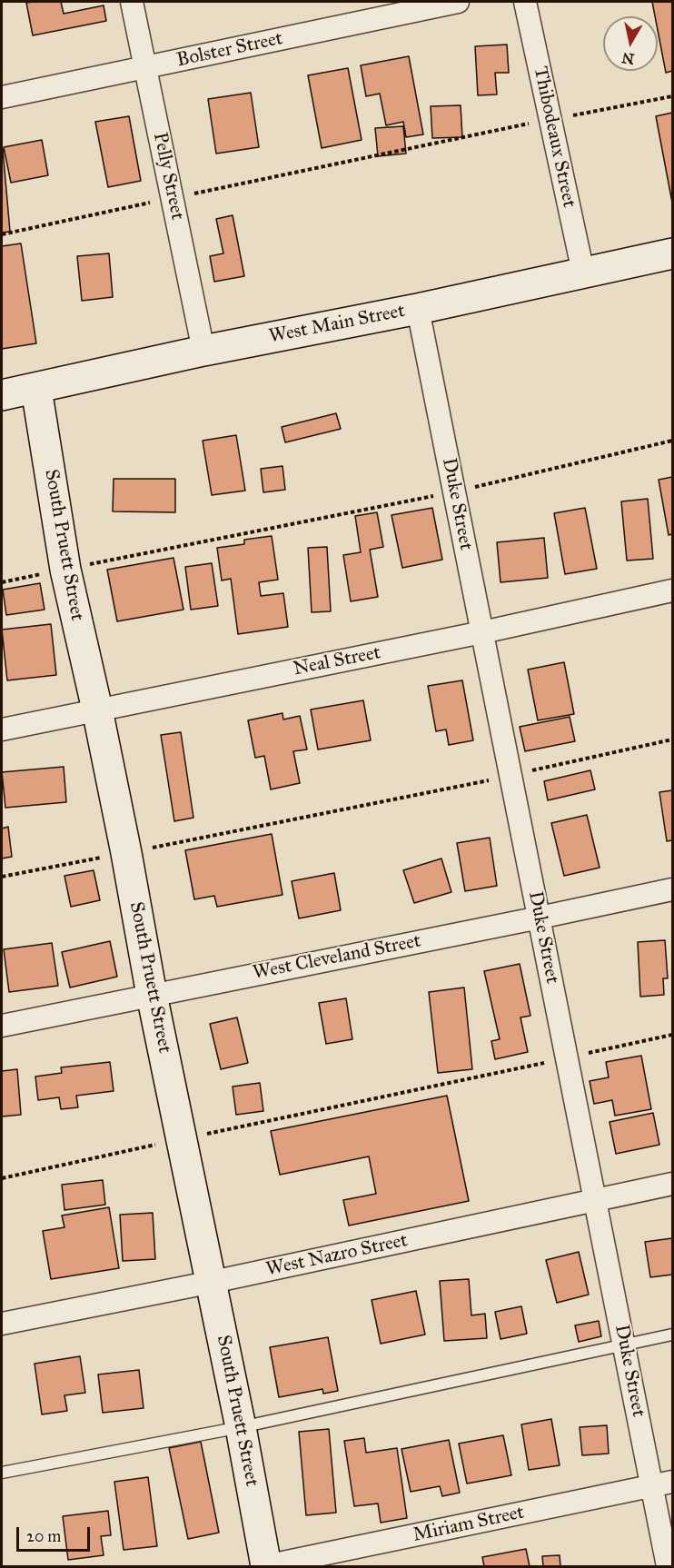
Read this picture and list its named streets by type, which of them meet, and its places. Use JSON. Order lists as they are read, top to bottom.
{
  "streets": {
    "street": [
      "Bolster Street",
      "Thibodeaux Street",
      "Pelly Street",
      "West Main Street",
      "Duke Street",
      "South Pruett Street",
      "Neal Street",
      "West Cleveland Street",
      "West Nazro Street",
      "Miriam Street"
    ]
  },
  "crossings": [
    ["Bolster Street", "Pelly Street"],
    ["Thibodeaux Street", "West Main Street"],
    ["Pelly Street", "West Main Street"],
    ["West Main Street", "Duke Street"],
    ["West Main Street", "South Pruett Street"],
    ["Duke Street", "Neal Street"],
    ["Duke Street", "West Cleveland Street"],
    ["Duke Street", "West Nazro Street"],
    ["Duke Street", "Miriam Street"],
    ["South Pruett Street", "Neal Street"],
    ["South Pruett Street", "West Cleveland Street"],
    ["South Pruett Street", "West Nazro Street"],
    ["South Pruett Street", "Miriam Street"]
  ],
  "scale_bar": "20 m",
  "north": "bottom"
}
